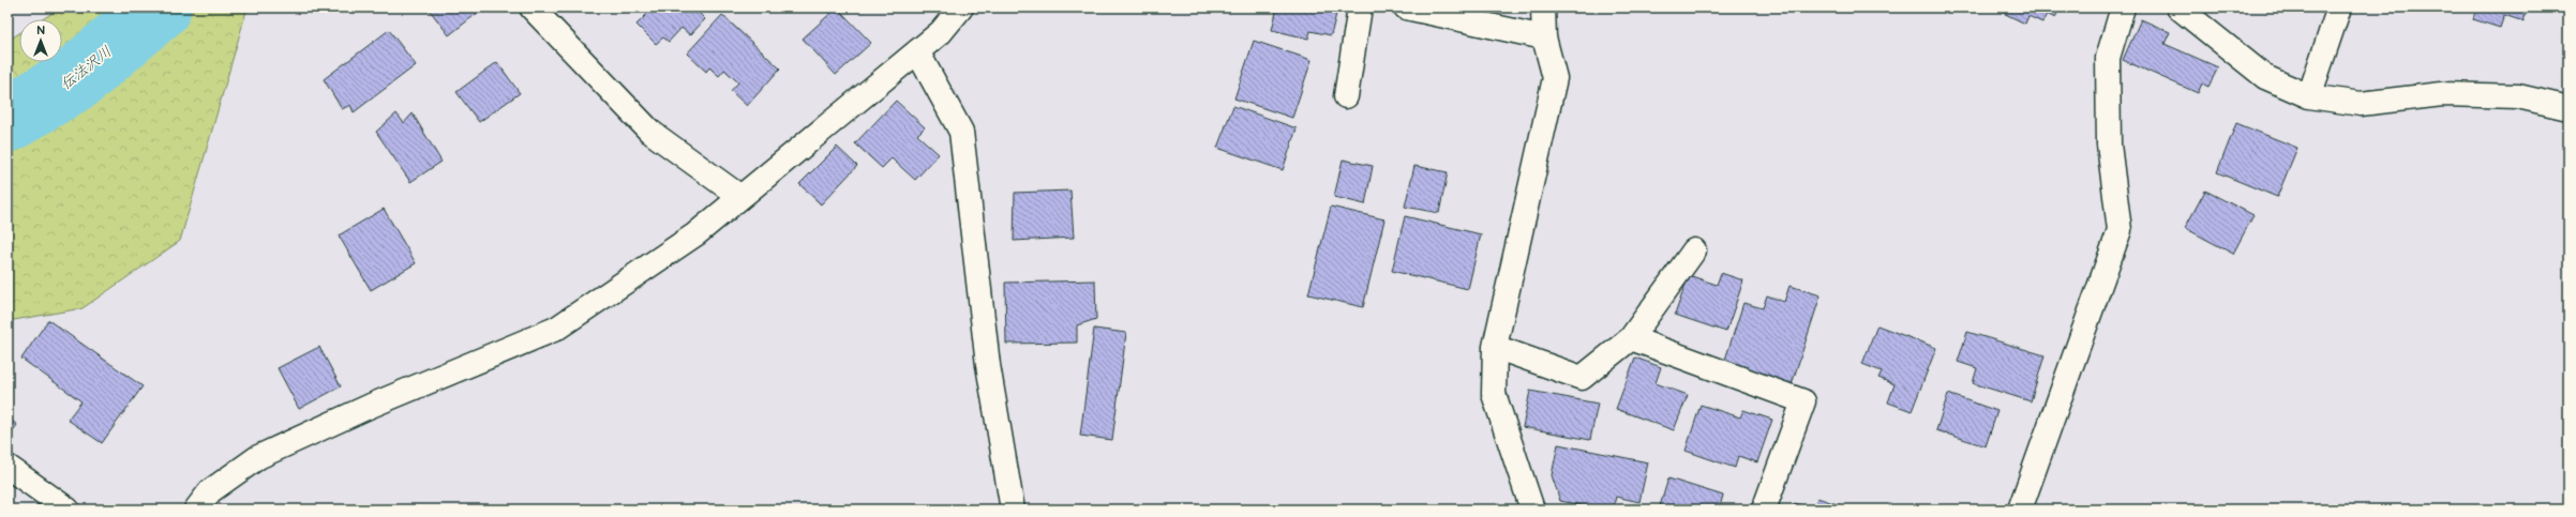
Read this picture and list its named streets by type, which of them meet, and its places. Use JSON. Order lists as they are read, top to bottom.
{
  "water": ["伝法沢川"],
  "north": "top"
}
